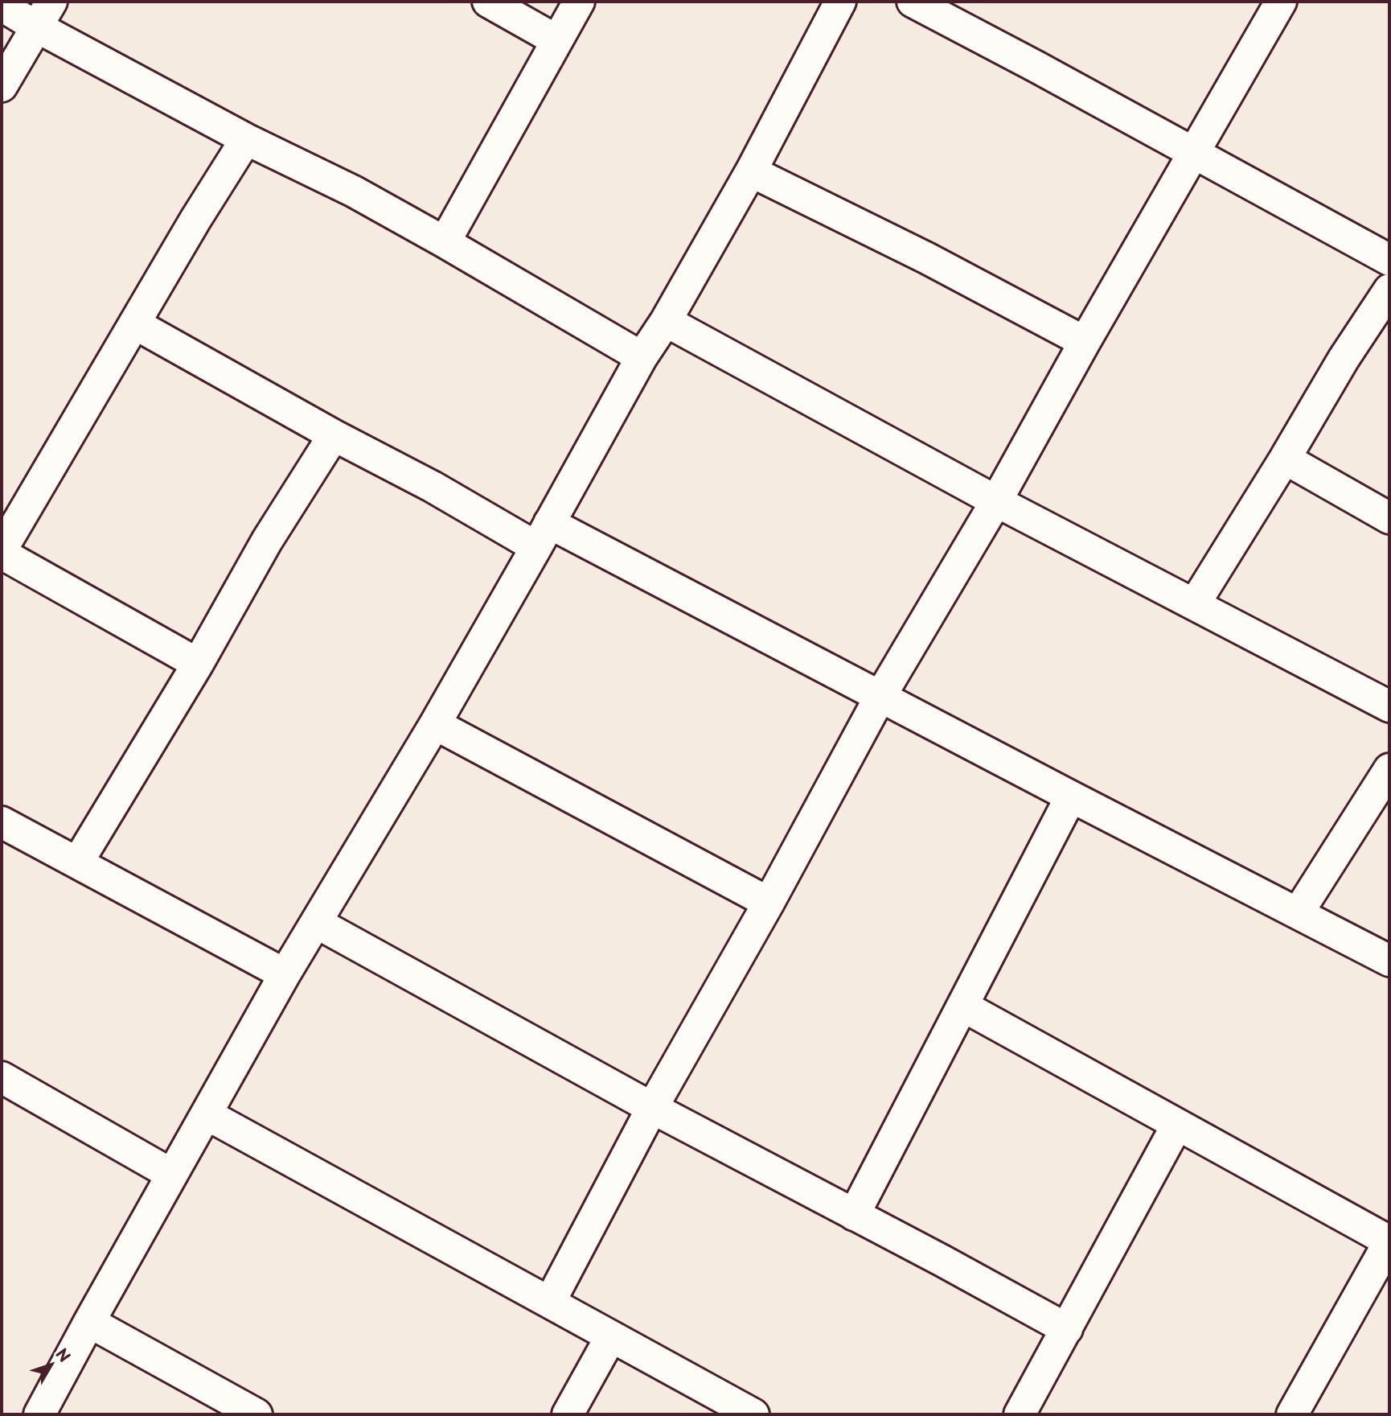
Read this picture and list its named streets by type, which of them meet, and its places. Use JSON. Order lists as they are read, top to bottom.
{
  "north": "top right"
}
